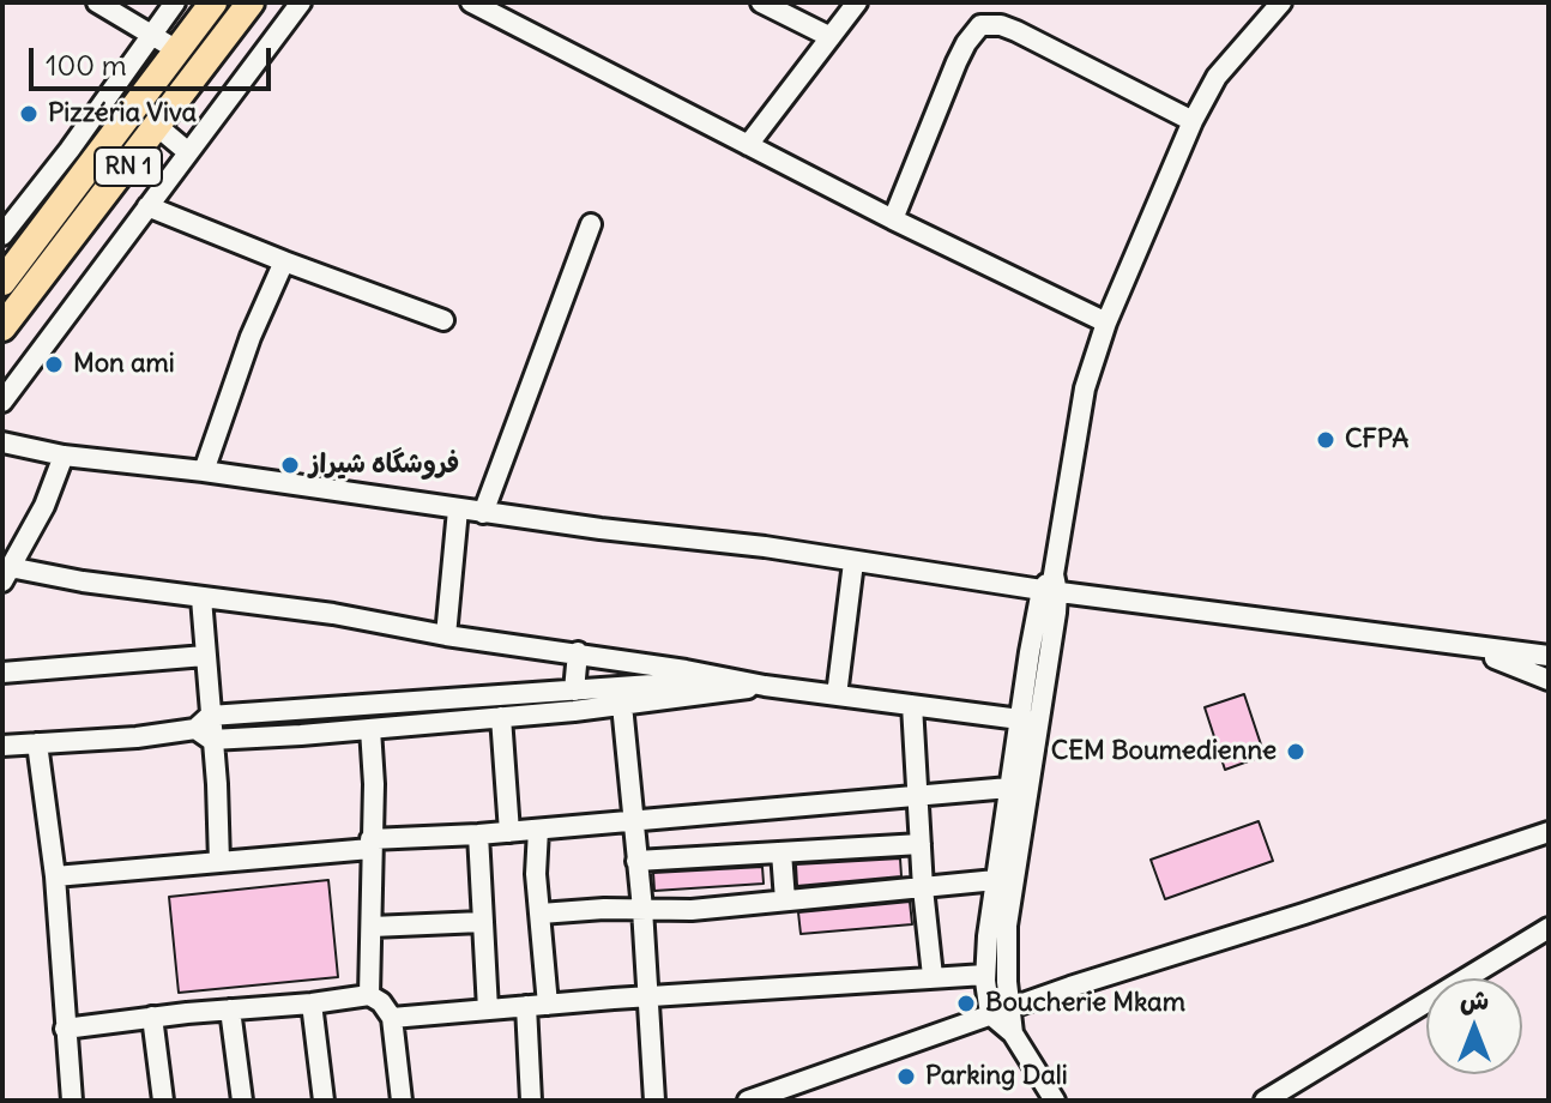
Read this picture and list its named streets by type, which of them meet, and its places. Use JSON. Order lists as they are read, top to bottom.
{
  "streets": {
    "highway": ["RN 1"]
  },
  "places": [
    "Pizzéria Viva",
    "Mon ami",
    "CFPA",
    "فروشگاه شيراز",
    "CEM Boumedienne",
    "Boucherie Mkam",
    "Parking Dali"
  ],
  "scale_bar": "100 m",
  "north": "top"
}
